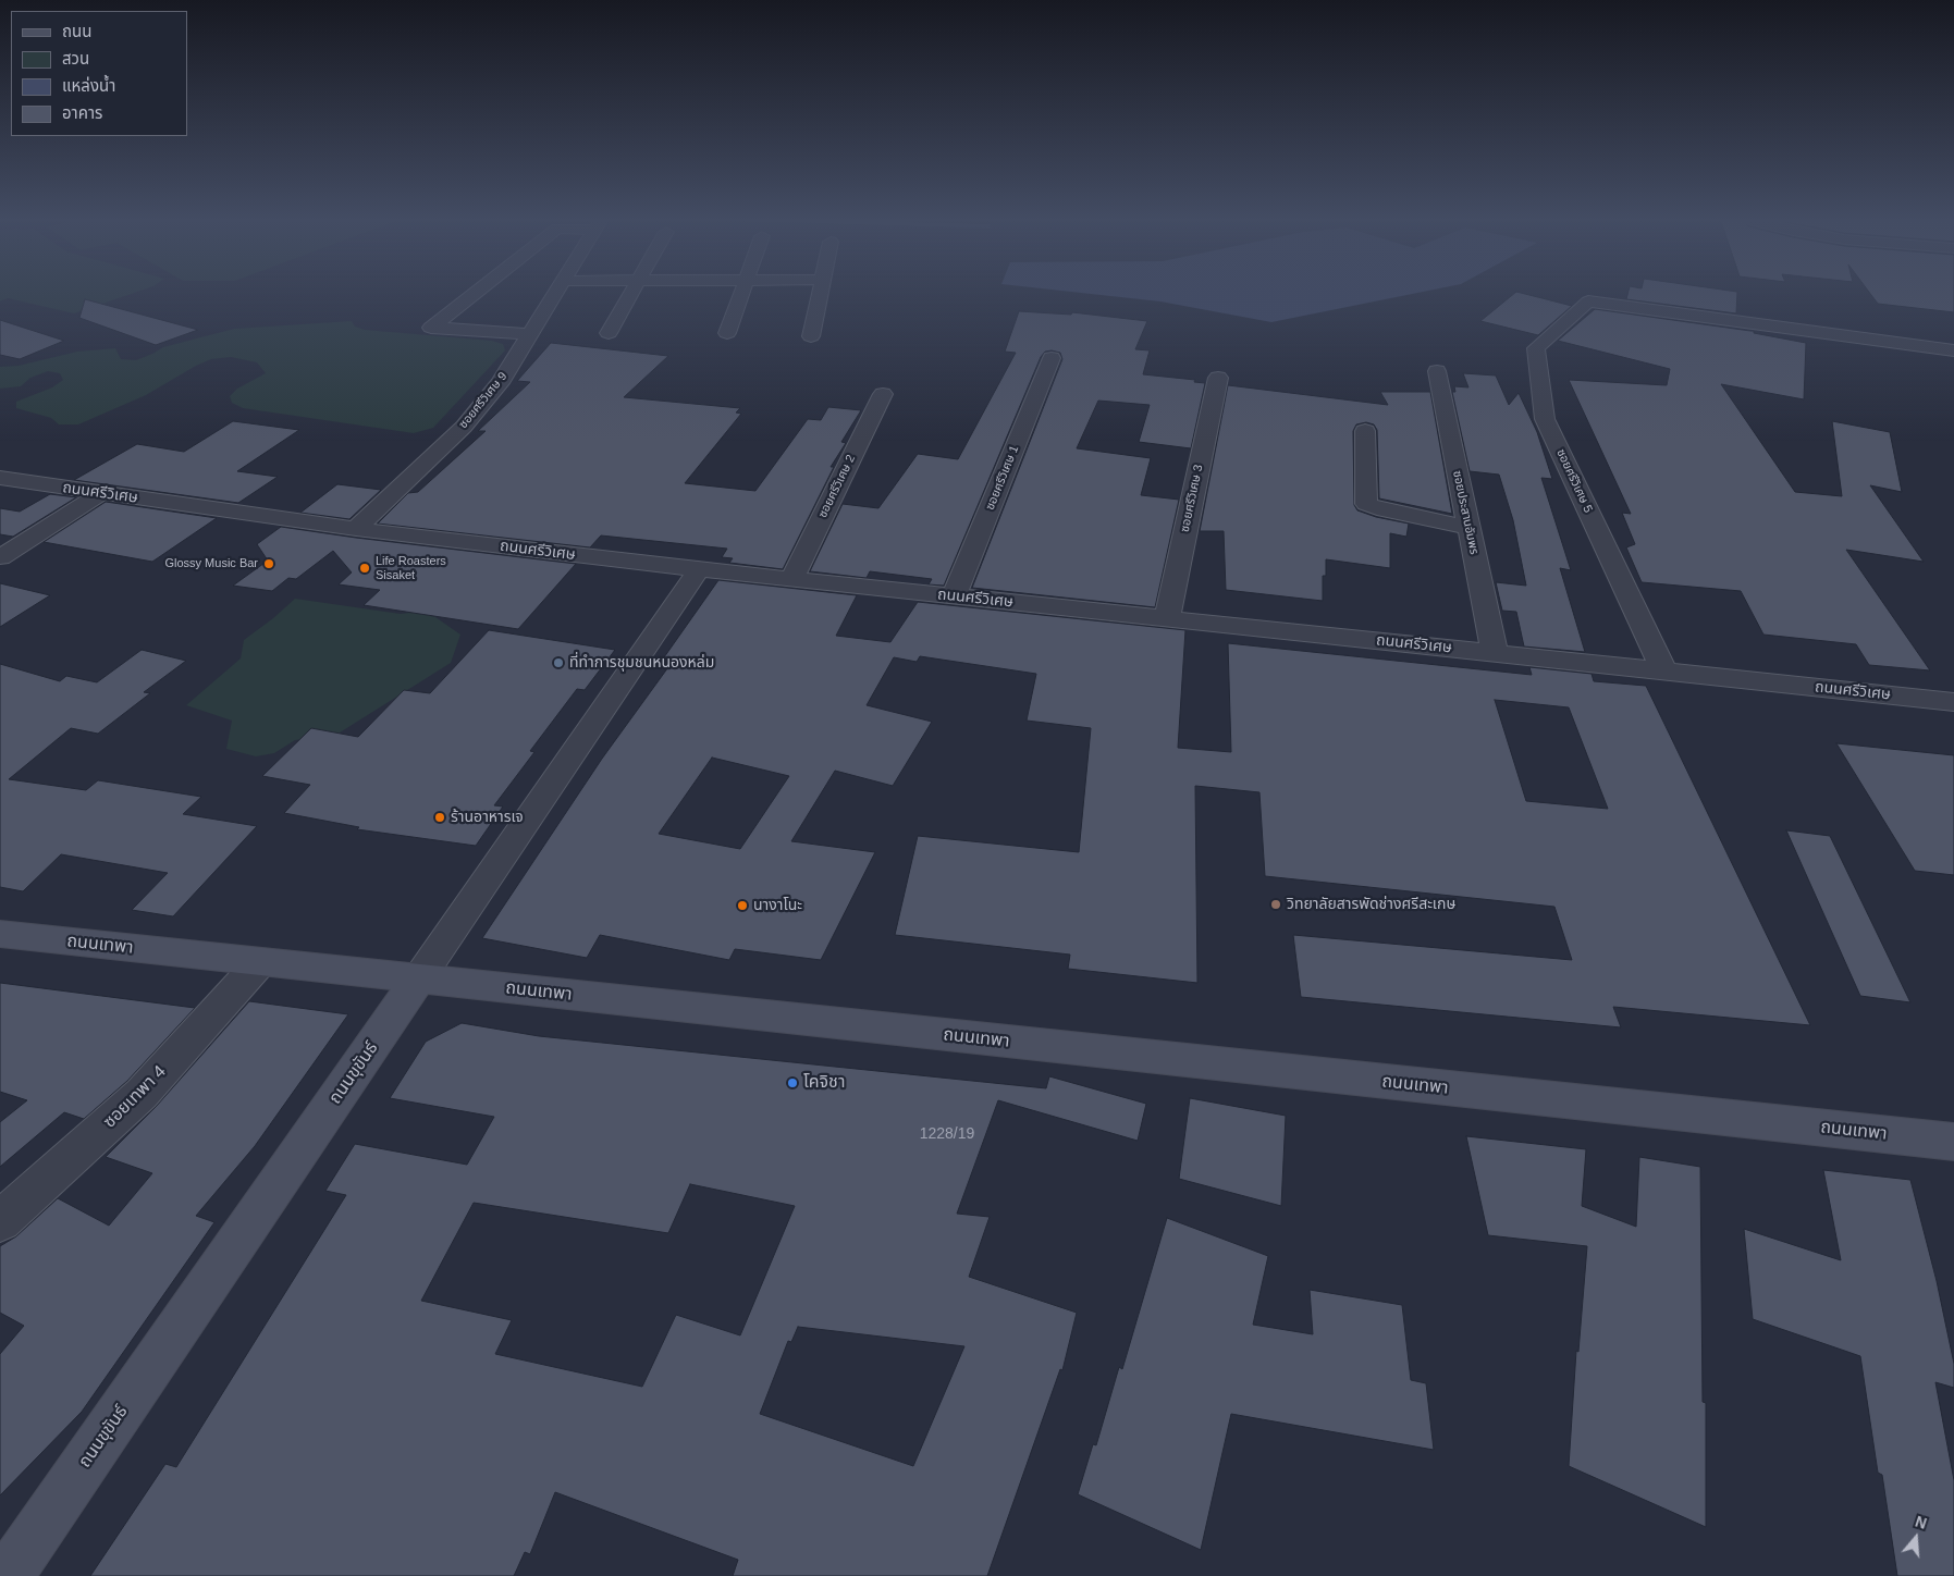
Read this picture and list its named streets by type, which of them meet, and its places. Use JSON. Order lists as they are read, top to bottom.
{
  "streets": {
    "main road": ["ถนนเทพา", "ถนนขุขันธ์"],
    "street": [
      "ซอยศรีวิเศษ 9",
      "ซอยศรีวิเศษ 1",
      "ซอยศรีวิเศษ 5",
      "ซอยศรีวิเศษ 2",
      "ถนนศรีวิเศษ",
      "ซอยศรีวิเศษ 3",
      "ซอยประสานอัมพร",
      "ซอยเทพา 4"
    ]
  },
  "crossings": [
    ["ซอยศรีวิเศษ 9", "ถนนศรีวิเศษ"],
    ["ซอยศรีวิเศษ 1", "ถนนศรีวิเศษ"],
    ["ซอยศรีวิเศษ 5", "ถนนศรีวิเศษ"],
    ["ซอยศรีวิเศษ 2", "ถนนศรีวิเศษ"],
    ["ถนนศรีวิเศษ", "ซอยศรีวิเศษ 3"],
    ["ถนนศรีวิเศษ", "ซอยประสานอัมพร"],
    ["ถนนศรีวิเศษ", "ถนนขุขันธ์"],
    ["ถนนเทพา", "ถนนขุขันธ์"],
    ["ถนนเทพา", "ซอยเทพา 4"]
  ],
  "places": [
    "Glossy Music Bar",
    "Life Roasters Sisaket",
    "ที่ทำการชุมชนหนองหล่ม",
    "ร้านอาหารเจ",
    "วิทยาลัยสารพัดช่างศรีสะเกษ",
    "นางาโนะ",
    "โคจิชา"
  ],
  "house_numbers": ["1228/19"],
  "legend": [
    "ถนน",
    "สวน",
    "แหล่งน้ำ",
    "อาคาร"
  ],
  "north": "top"
}
